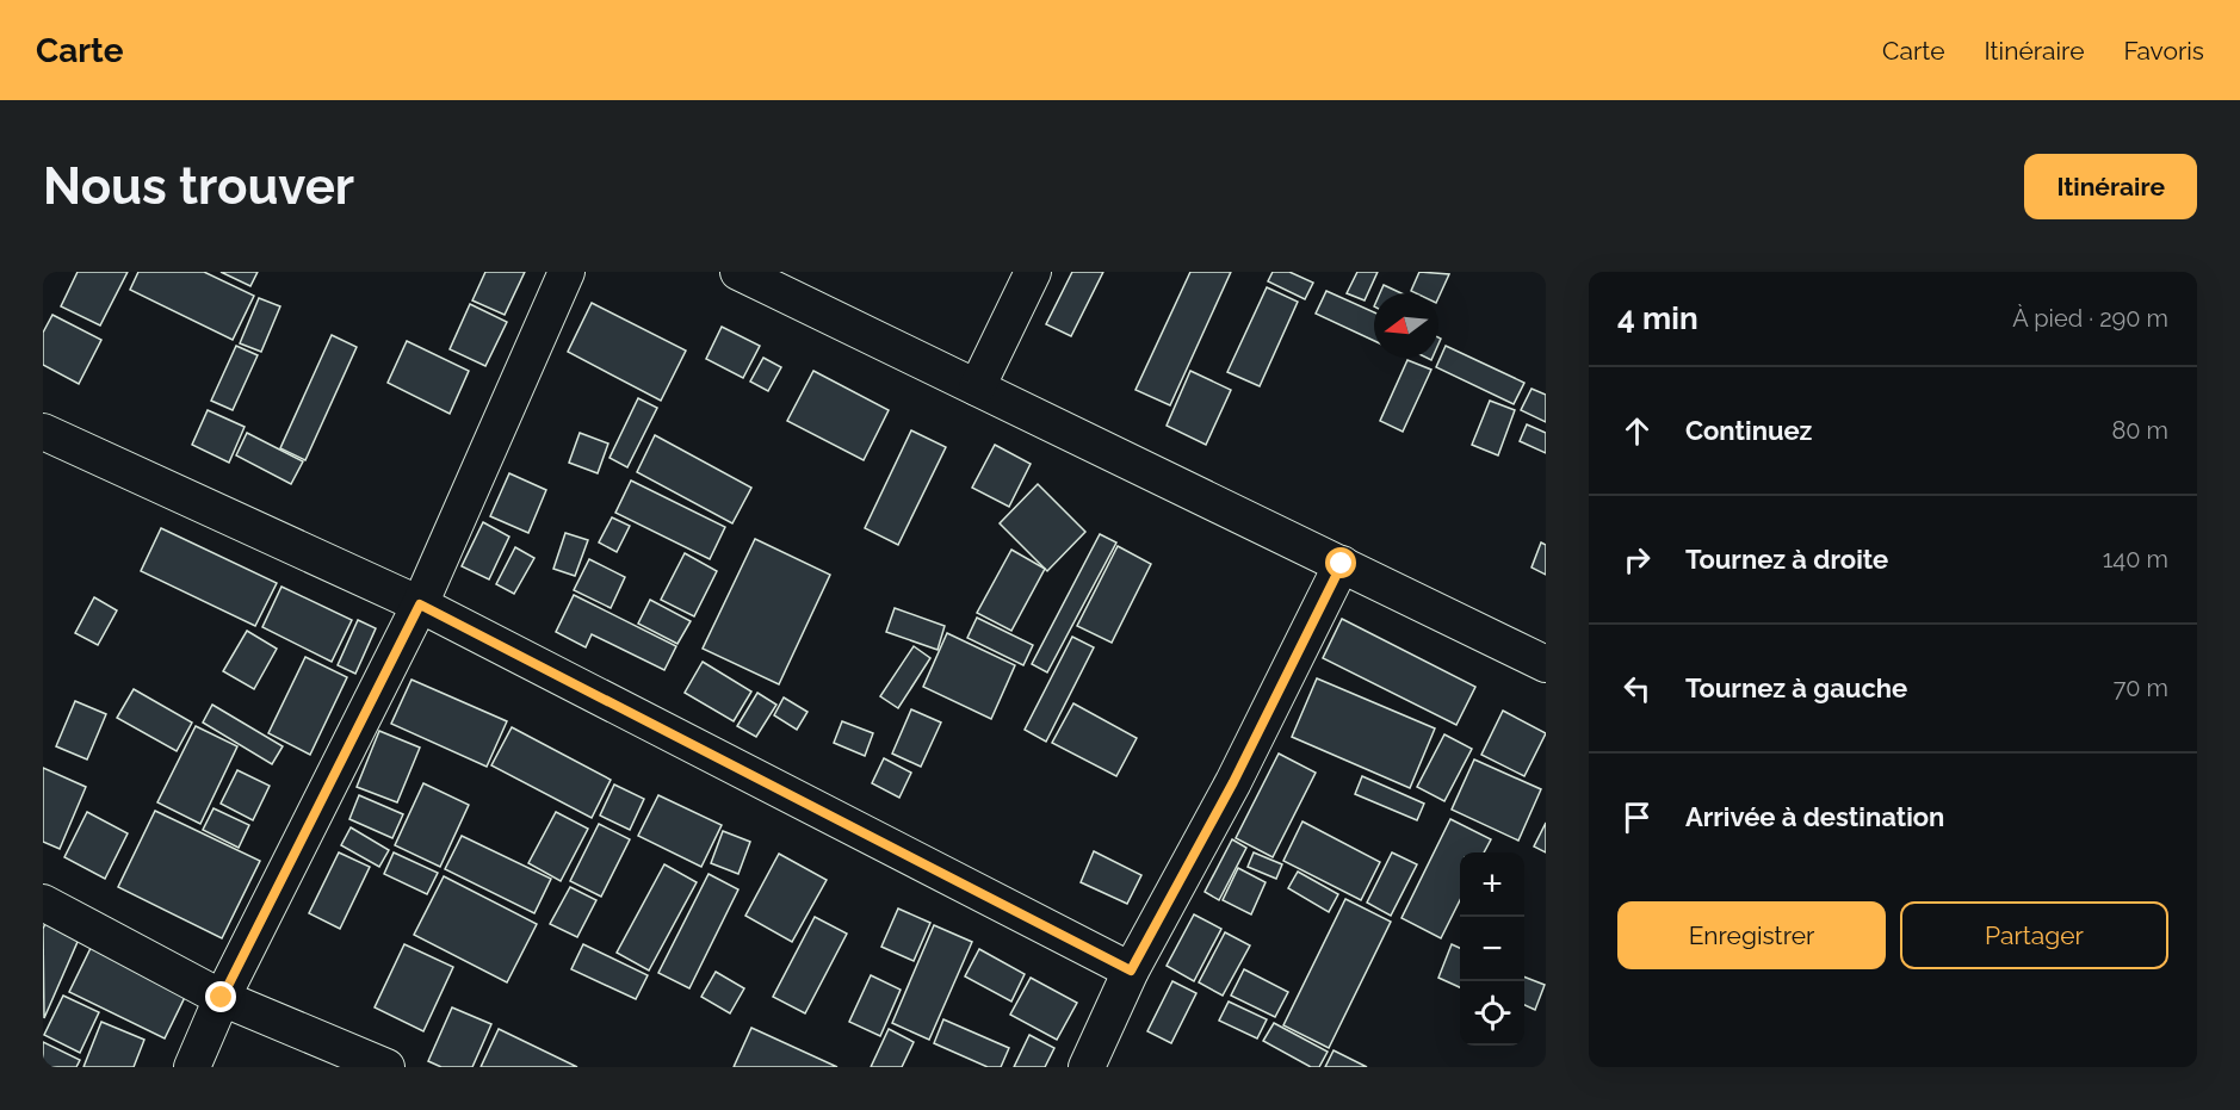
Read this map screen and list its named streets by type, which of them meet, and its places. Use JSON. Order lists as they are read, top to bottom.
{
  "north": "left",
  "page": {
    "header": "Carte",
    "nav": ["Carte", "Itinéraire", "Favoris"],
    "buttons": [
      "Itinéraire",
      ["Enregistrer", "Partager"]
    ],
    "title": "Nous trouver",
    "heading": ["4 min", "À pied · 290 m"],
    "list": [
      ["Continuez", "80 m"],
      ["Tournez à droite", "140 m"],
      ["Tournez à gauche", "70 m"],
      "Arrivée à destination"
    ],
    "map_buttons": ["+", "−"]
  }
}
